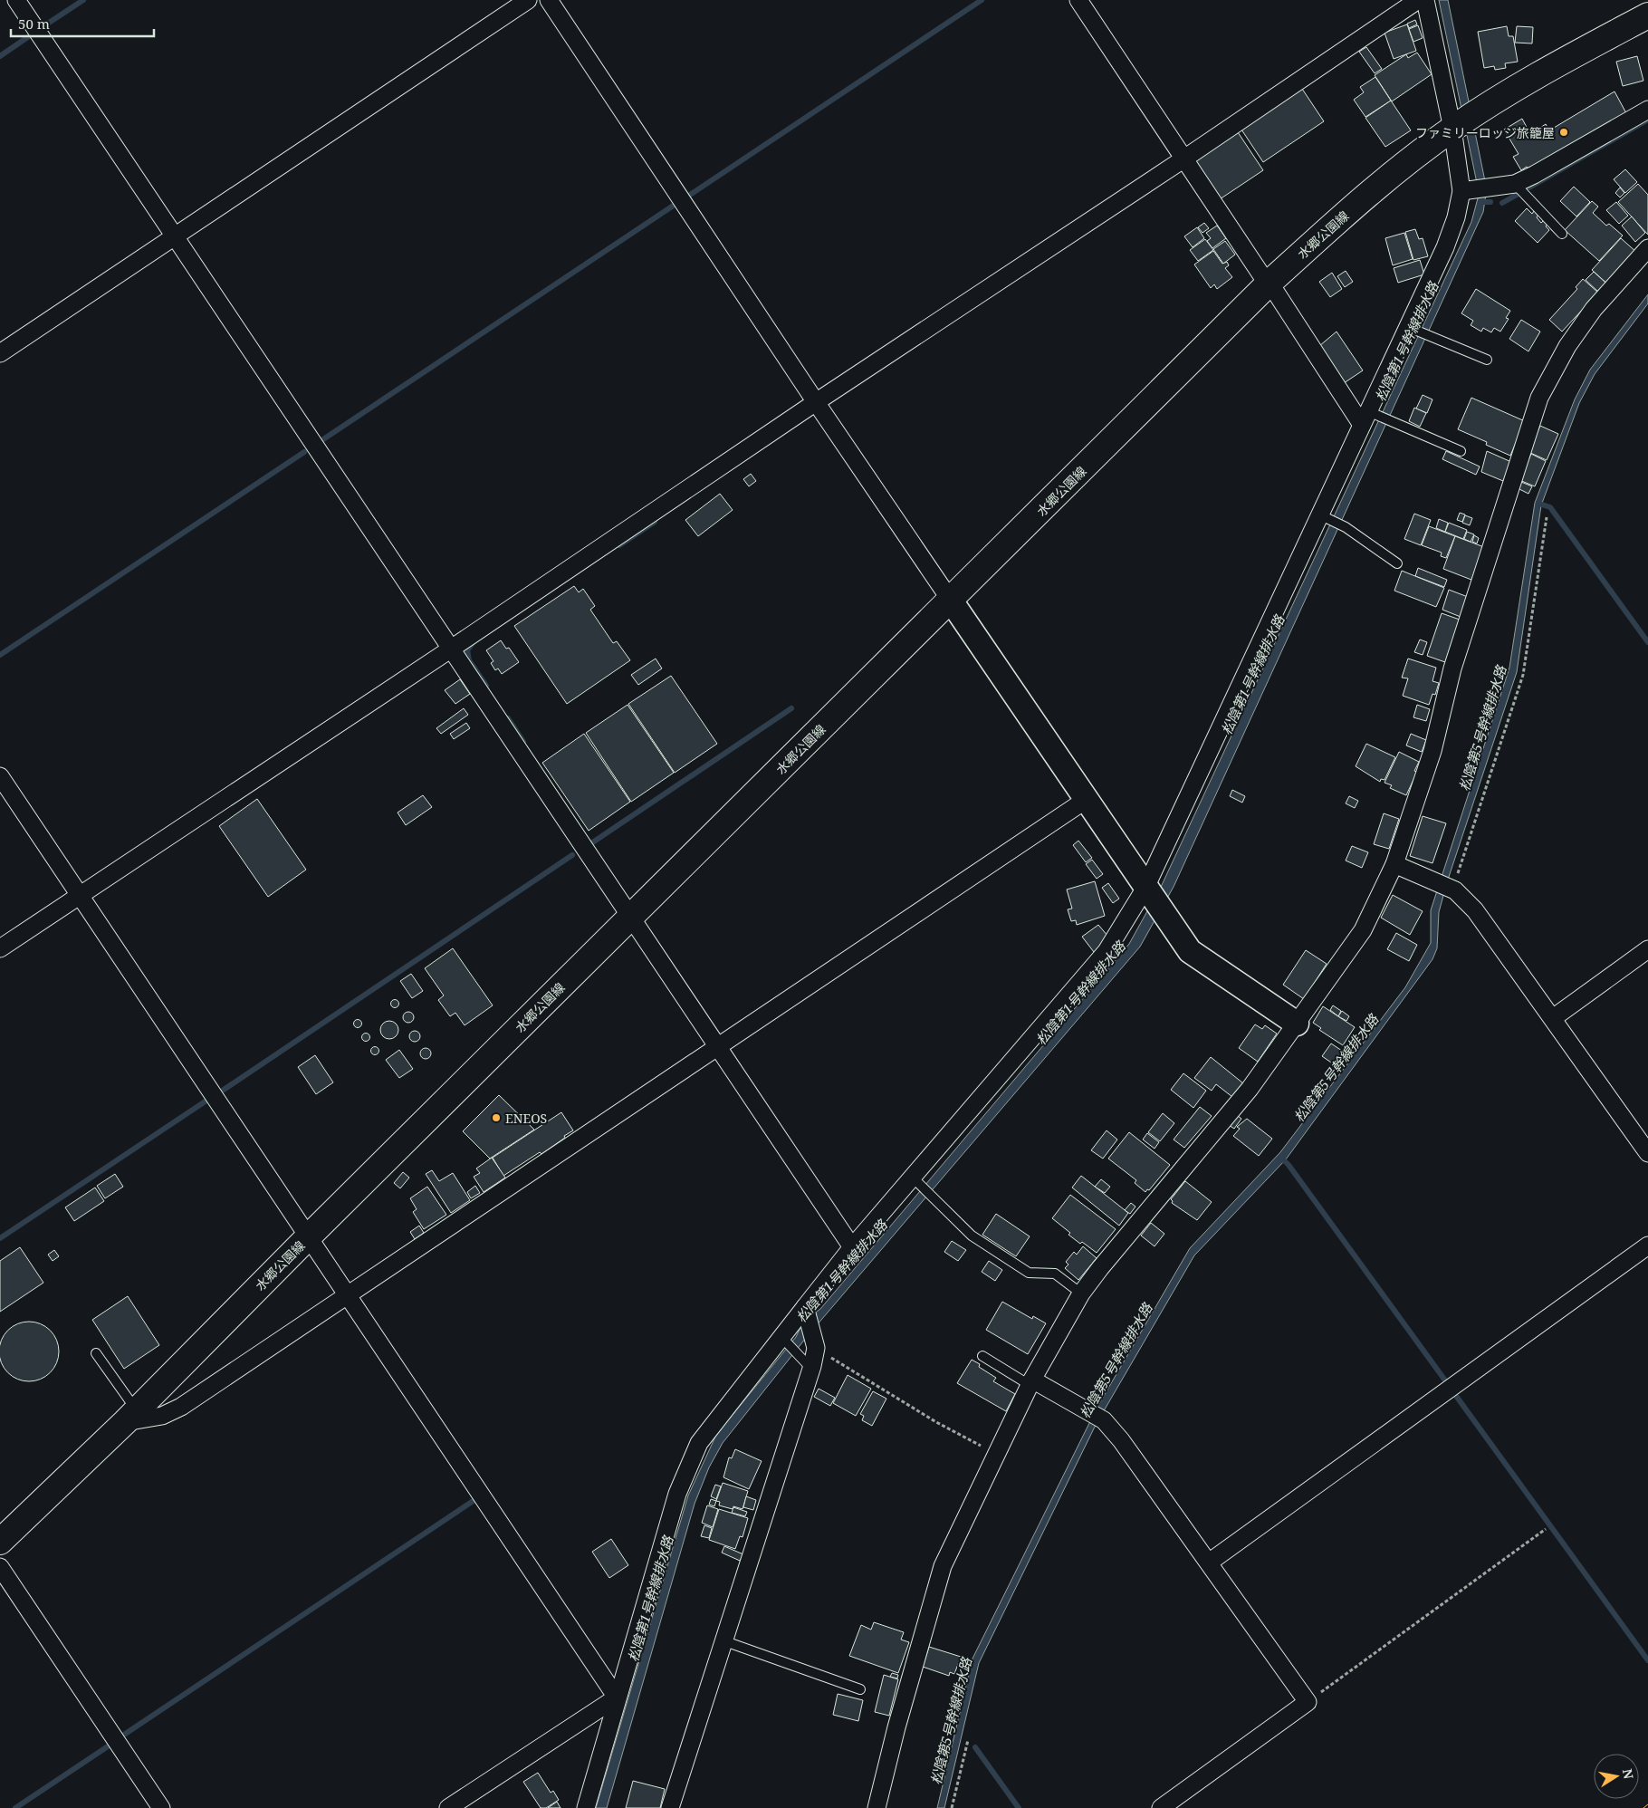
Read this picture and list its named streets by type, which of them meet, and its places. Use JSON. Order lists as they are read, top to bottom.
{
  "streets": {
    "main road": ["水郷公園線"]
  },
  "water": ["松陰第1号幹線排水路", "松陰第5号幹線排水路"],
  "places": ["ファミリーロッジ旅籠屋", "ENEOS"],
  "scale_bar": "50 m",
  "north": "right"
}
